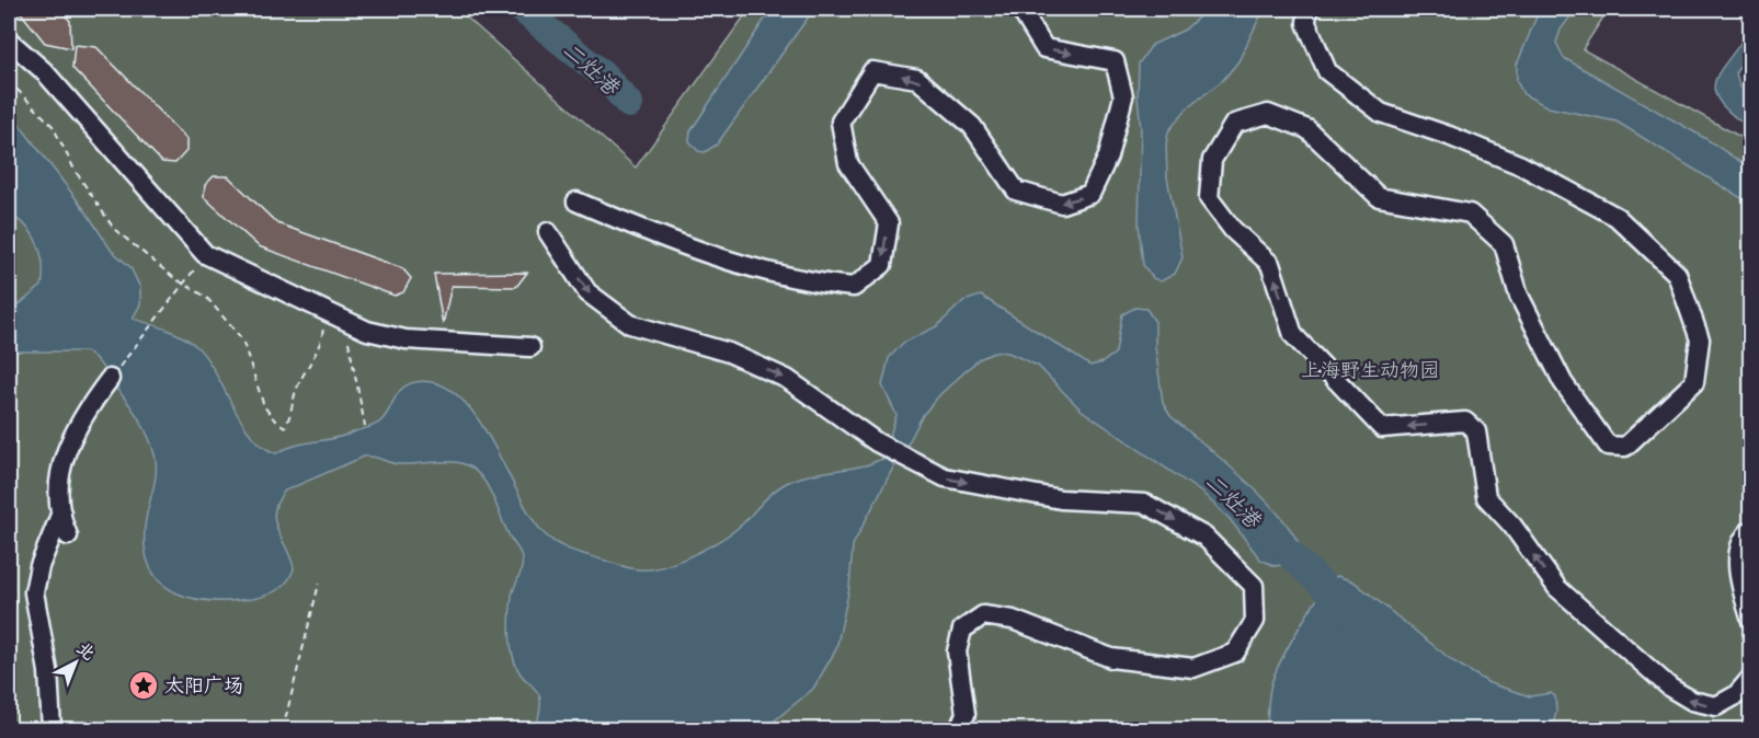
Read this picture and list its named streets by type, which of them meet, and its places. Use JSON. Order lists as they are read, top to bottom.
{
  "water": ["二灶港"],
  "parks": ["上海野生动物园"],
  "places": {
    "place": ["太阳广场"]
  },
  "north": "top right"
}
